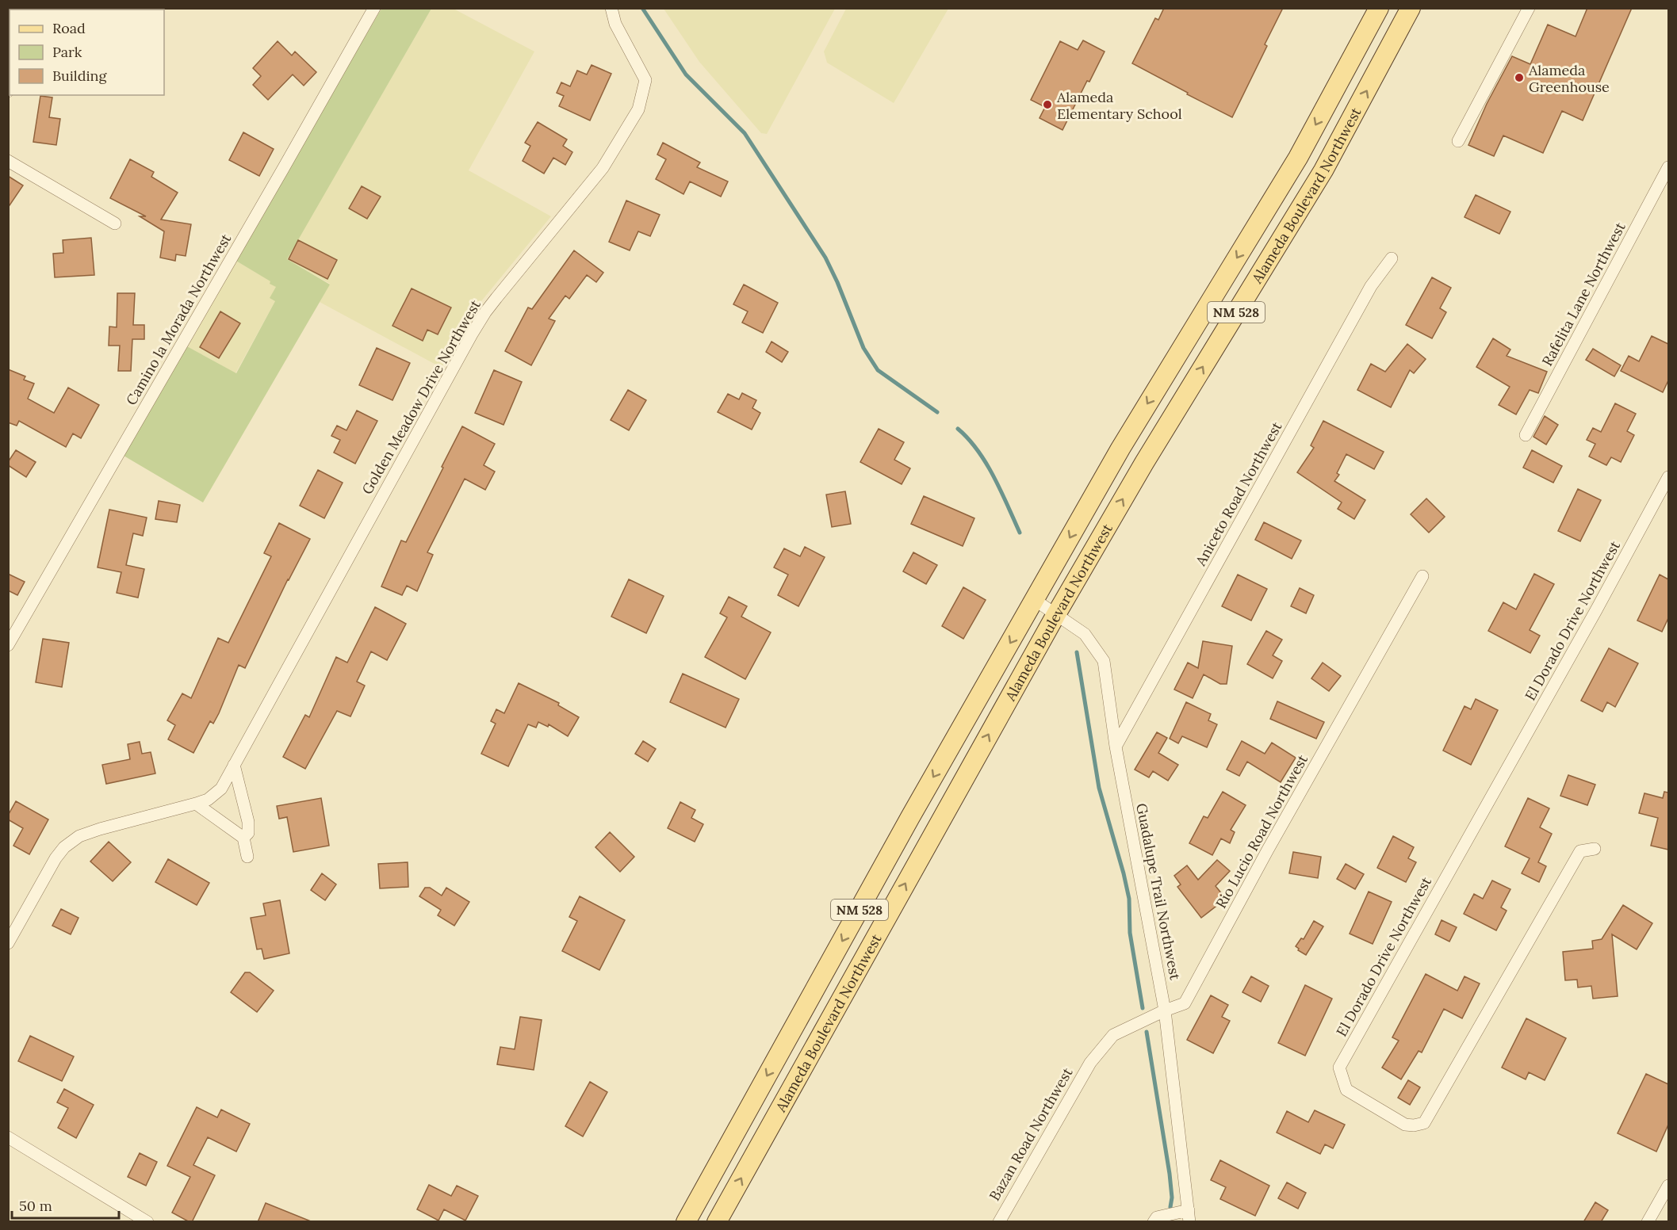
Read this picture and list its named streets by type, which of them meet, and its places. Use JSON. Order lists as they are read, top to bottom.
{
  "streets": {
    "main road": ["Alameda Boulevard Northwest", "NM 528"],
    "street": [
      "Rafelita Lane Northwest",
      "Camino la Morada Northwest",
      "Golden Meadow Drive Northwest",
      "Aniceto Road Northwest",
      "El Dorado Drive Northwest",
      "Rio Lucio Road Northwest",
      "Guadalupe Trail Northwest",
      "Bazan Road Northwest"
    ]
  },
  "crossings": [
    ["Alameda Boulevard Northwest", "Guadalupe Trail Northwest"],
    ["Aniceto Road Northwest", "Guadalupe Trail Northwest"],
    ["Rio Lucio Road Northwest", "Guadalupe Trail Northwest"],
    ["Rio Lucio Road Northwest", "Bazan Road Northwest"]
  ],
  "places": ["Alameda Greenhouse", "Alameda Elementary School"],
  "legend": ["Road", "Park", "Building"],
  "scale_bar": "50 m"
}
